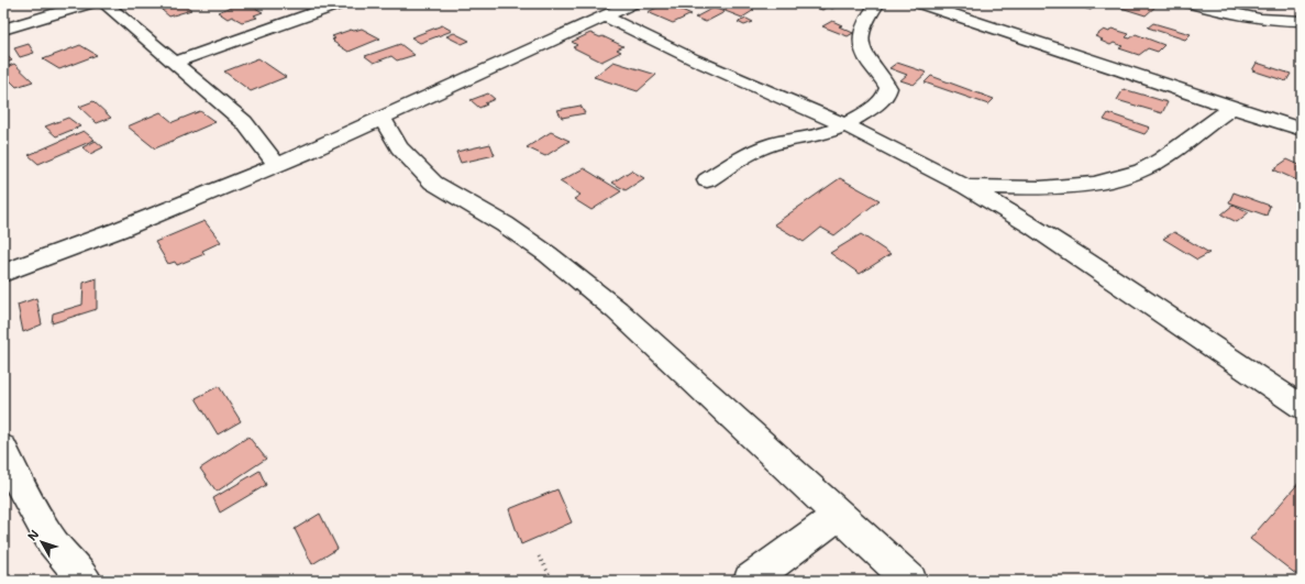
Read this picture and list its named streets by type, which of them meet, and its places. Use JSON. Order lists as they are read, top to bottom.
{
  "north": "top left"
}
